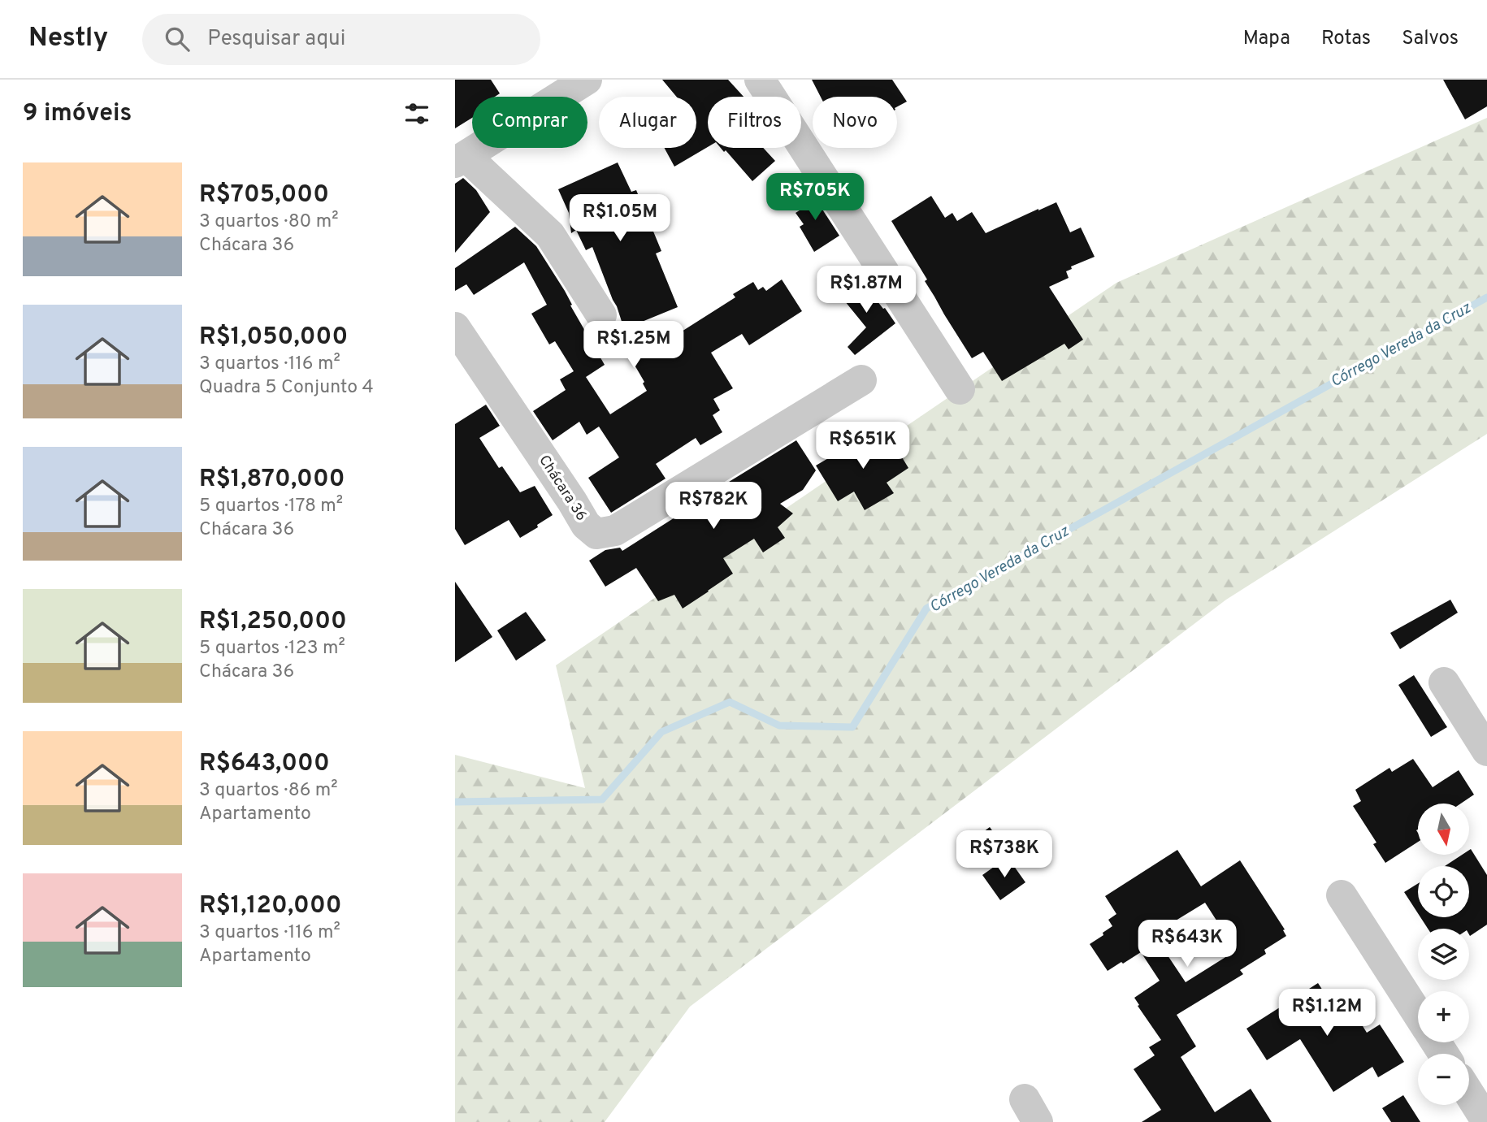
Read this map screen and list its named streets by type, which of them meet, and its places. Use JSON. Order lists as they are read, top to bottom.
{
  "streets": {
    "street": ["Chácara 36"]
  },
  "water": ["Córrego Vereda da Cruz"],
  "north": "bottom",
  "page": {
    "header": "Nestly",
    "search": "Pesquisar aqui",
    "nav": ["Mapa", "Rotas", "Salvos"],
    "heading": "9 imóveis",
    "chip": [
      "Comprar",
      "Alugar",
      "Filtros",
      "Novo"
    ],
    "list": [
      {
        "name": "R$705,000",
        "note": "3 quartos · 80 m² · Chácara 36"
      },
      {
        "name": "R$1,050,000",
        "note": "3 quartos · 116 m² · Quadra 5 Conjunto 4"
      },
      {
        "name": "R$1,870,000",
        "note": "5 quartos · 178 m² · Chácara 36"
      },
      {
        "name": "R$1,250,000",
        "note": "5 quartos · 123 m² · Chácara 36"
      },
      {
        "name": "R$643,000",
        "note": "3 quartos · 86 m² · Apartamento"
      },
      {
        "name": "R$1,120,000",
        "note": "3 quartos · 116 m² · Apartamento"
      }
    ],
    "price": [
      "R$705K",
      "R$1.05M",
      "R$1.87M",
      "R$1.25M",
      "R$651K",
      "R$782K",
      "R$738K",
      "R$643K",
      "R$1.12M"
    ],
    "map_buttons": ["+", "−"]
  }
}
